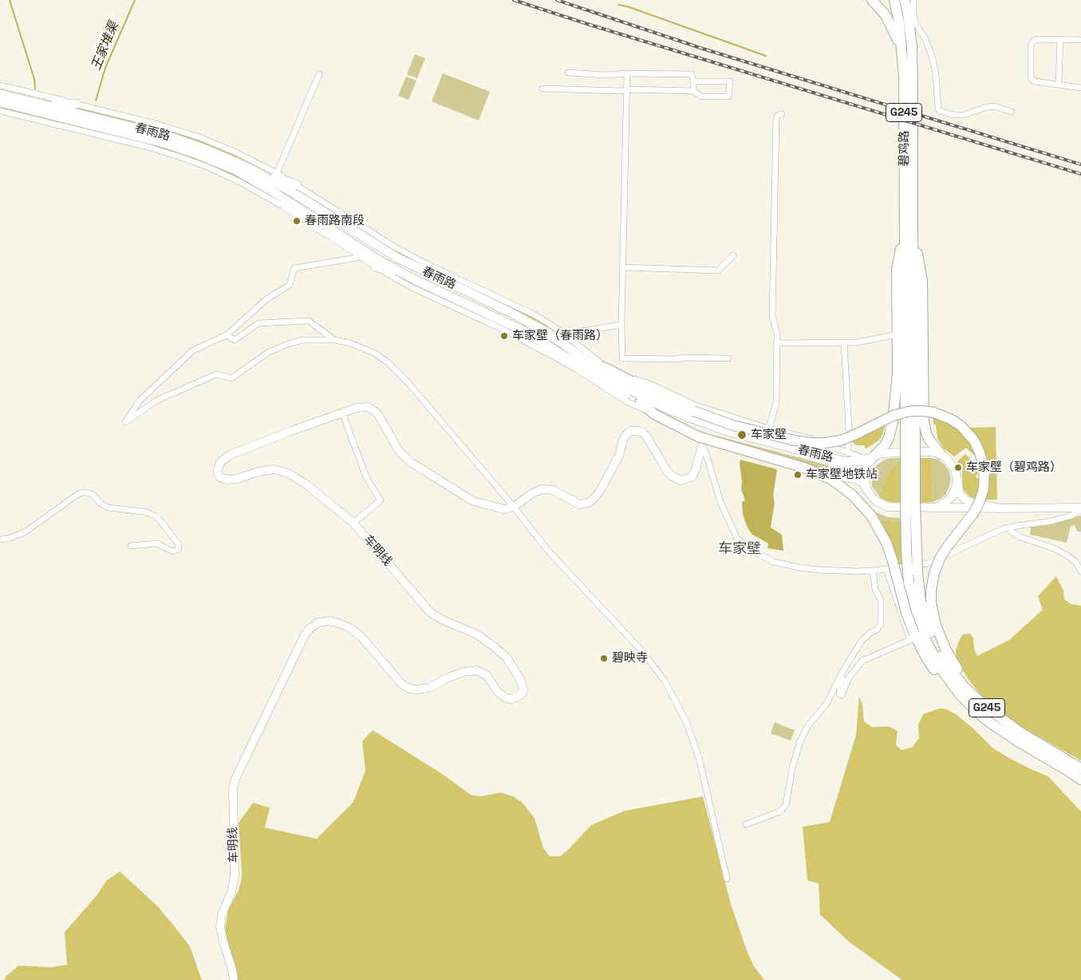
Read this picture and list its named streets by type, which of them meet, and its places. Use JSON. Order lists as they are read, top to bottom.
{
  "streets": {
    "highway": ["G245", "碧鸡路"],
    "main road": ["春雨路", "车明线"]
  },
  "crossings": [
    ["G245", "碧鸡路"]
  ],
  "districts": ["车家壁"],
  "water": ["王家堆渠"],
  "places": [
    "春雨路南段",
    "车家壁（春雨路）",
    "车家壁",
    "车家壁（碧鸡路）",
    "车家壁地铁站",
    "碧映寺"
  ]
}
